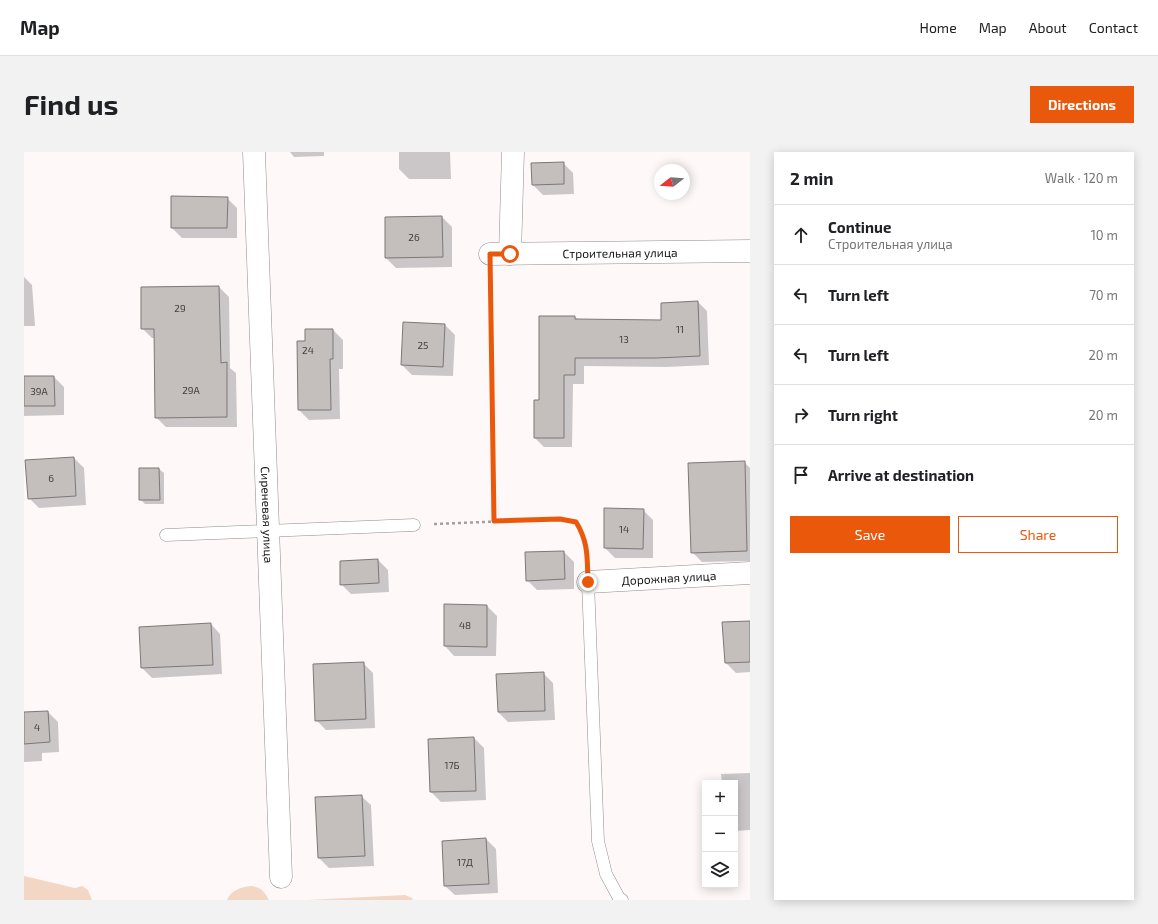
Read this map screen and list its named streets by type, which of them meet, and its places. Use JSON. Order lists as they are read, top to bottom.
{
  "streets": {
    "street": ["Строительная улица", "Сиреневая улица", "Дорожная улица"]
  },
  "house_numbers": [
    "26",
    "29",
    "11",
    "13",
    "25",
    "24",
    "29А",
    "39А",
    "6",
    "14",
    "48",
    "4",
    "17Б",
    "17Д"
  ],
  "north": "left",
  "page": {
    "header": "Map",
    "nav": [
      "Home",
      "Map",
      "About",
      "Contact"
    ],
    "buttons": [
      "Directions",
      ["Save", "Share"]
    ],
    "title": "Find us",
    "heading": ["2 min", "Walk · 120 m"],
    "list": [
      ["Continue", "Строительная улица", "10 m"],
      ["Turn left", "70 m"],
      ["Turn left", "20 m"],
      ["Turn right", "20 m"],
      "Arrive at destination"
    ],
    "map_buttons": ["+", "−"]
  }
}
